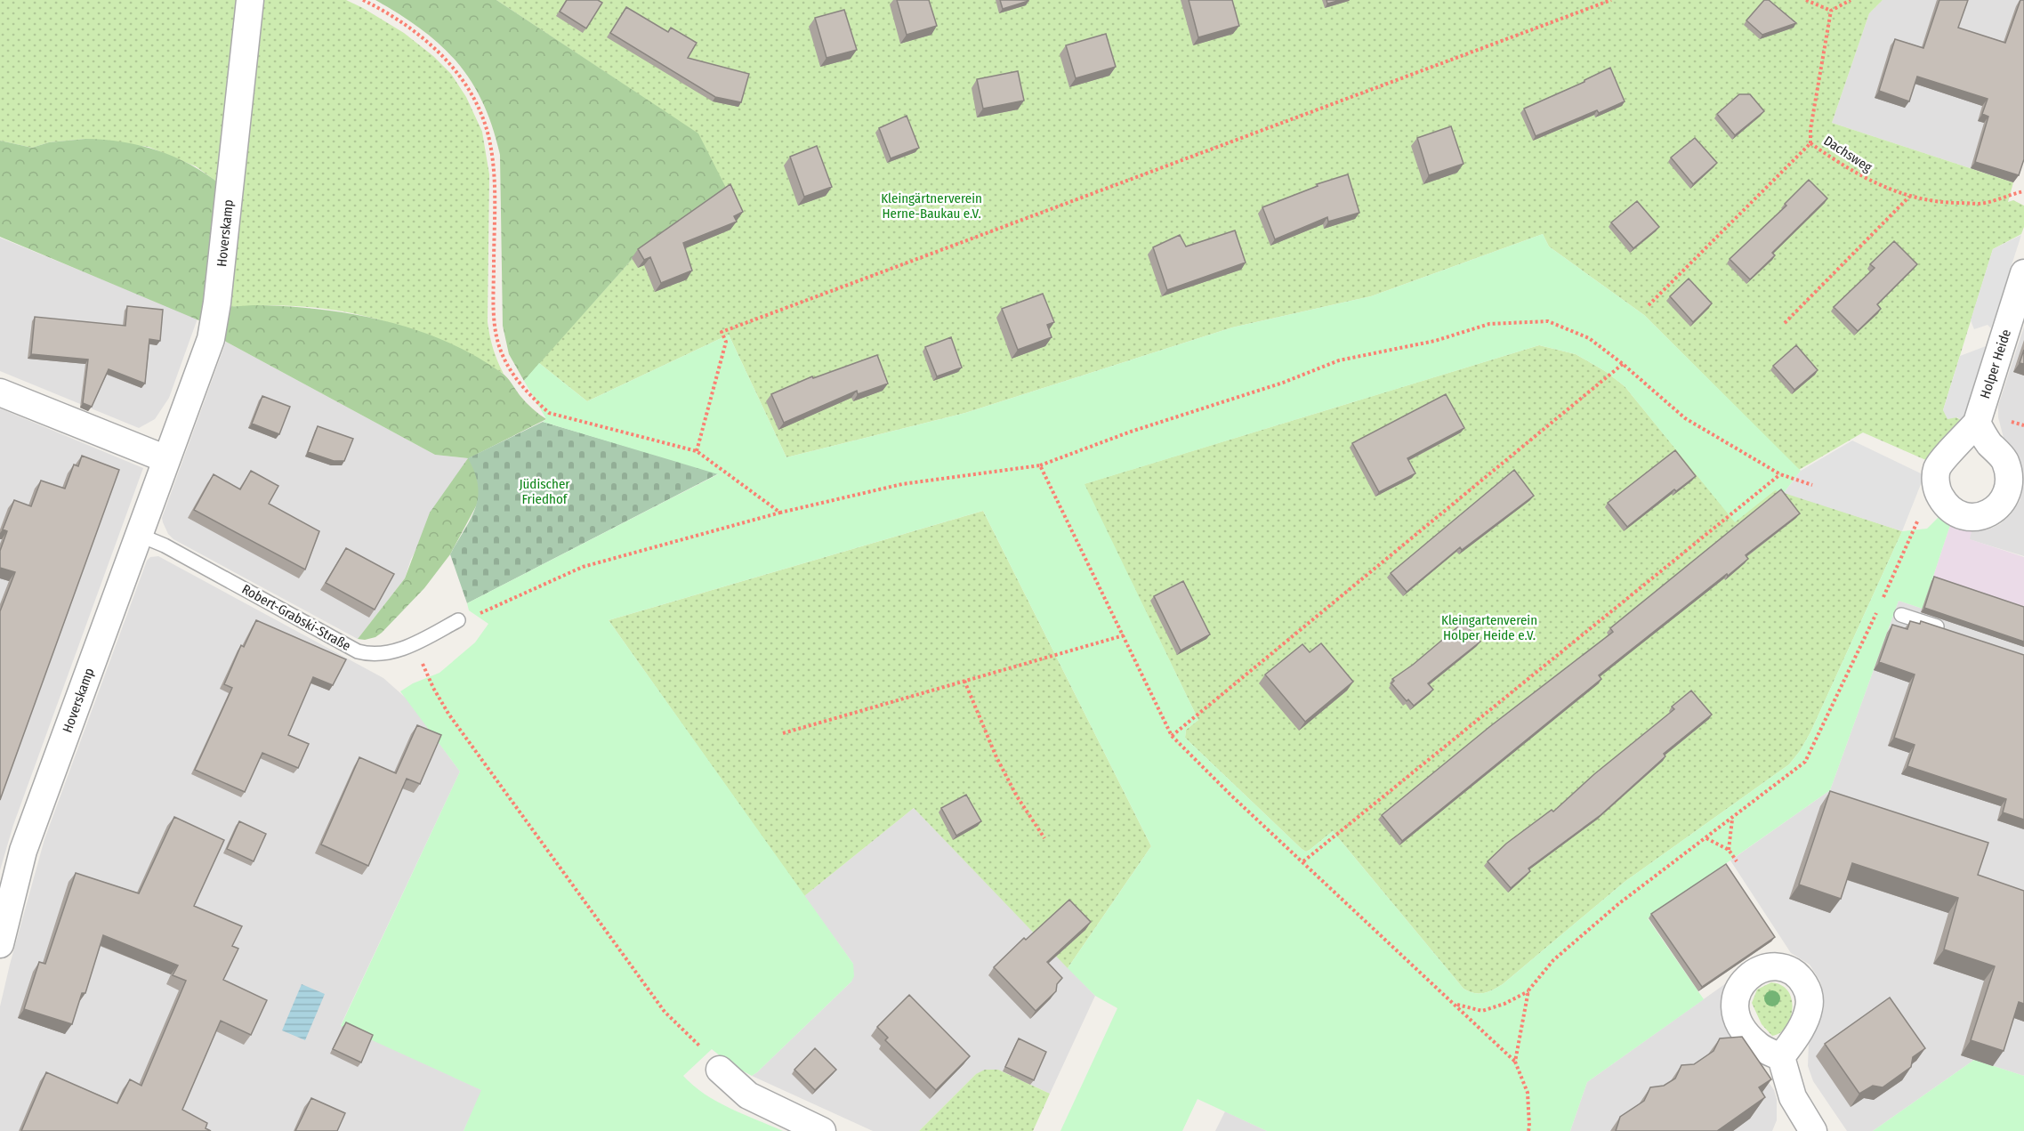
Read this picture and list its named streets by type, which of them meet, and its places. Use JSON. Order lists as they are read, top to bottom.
{
  "streets": {
    "street": ["Hoverskamp", "Holper Heide"],
    "lane": ["Robert-Grabski-Straße"],
    "path": ["Dachsweg"]
  },
  "crossings": [
    ["Hoverskamp", "Robert-Grabski-Straße"]
  ],
  "parks": ["Kleingärtnerverein Herne-Baukau e.V.", "Jüdischer Friedhof", "Kleingartenverein Holper Heide e.V."]
}
